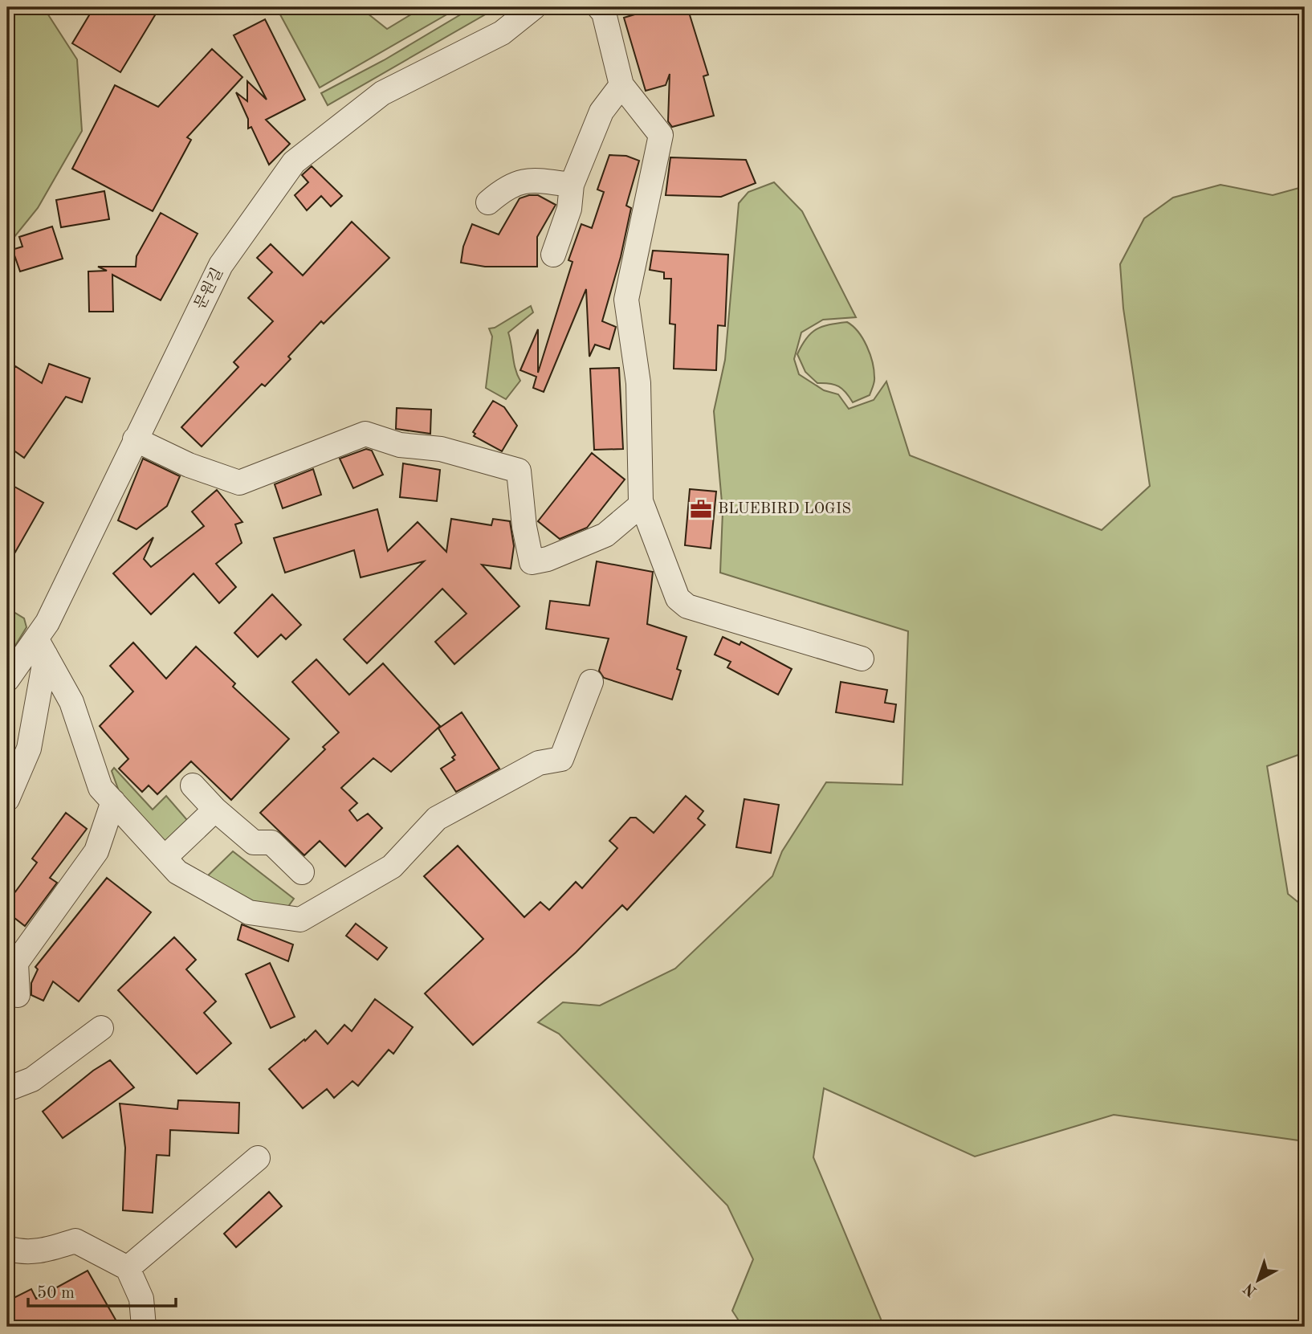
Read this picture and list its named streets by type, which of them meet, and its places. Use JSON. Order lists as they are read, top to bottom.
{
  "streets": {
    "street": ["문원길"]
  },
  "places": {
    "office": ["BLUEBIRD LOGIS"]
  },
  "scale_bar": "50 m",
  "north": "bottom left"
}
